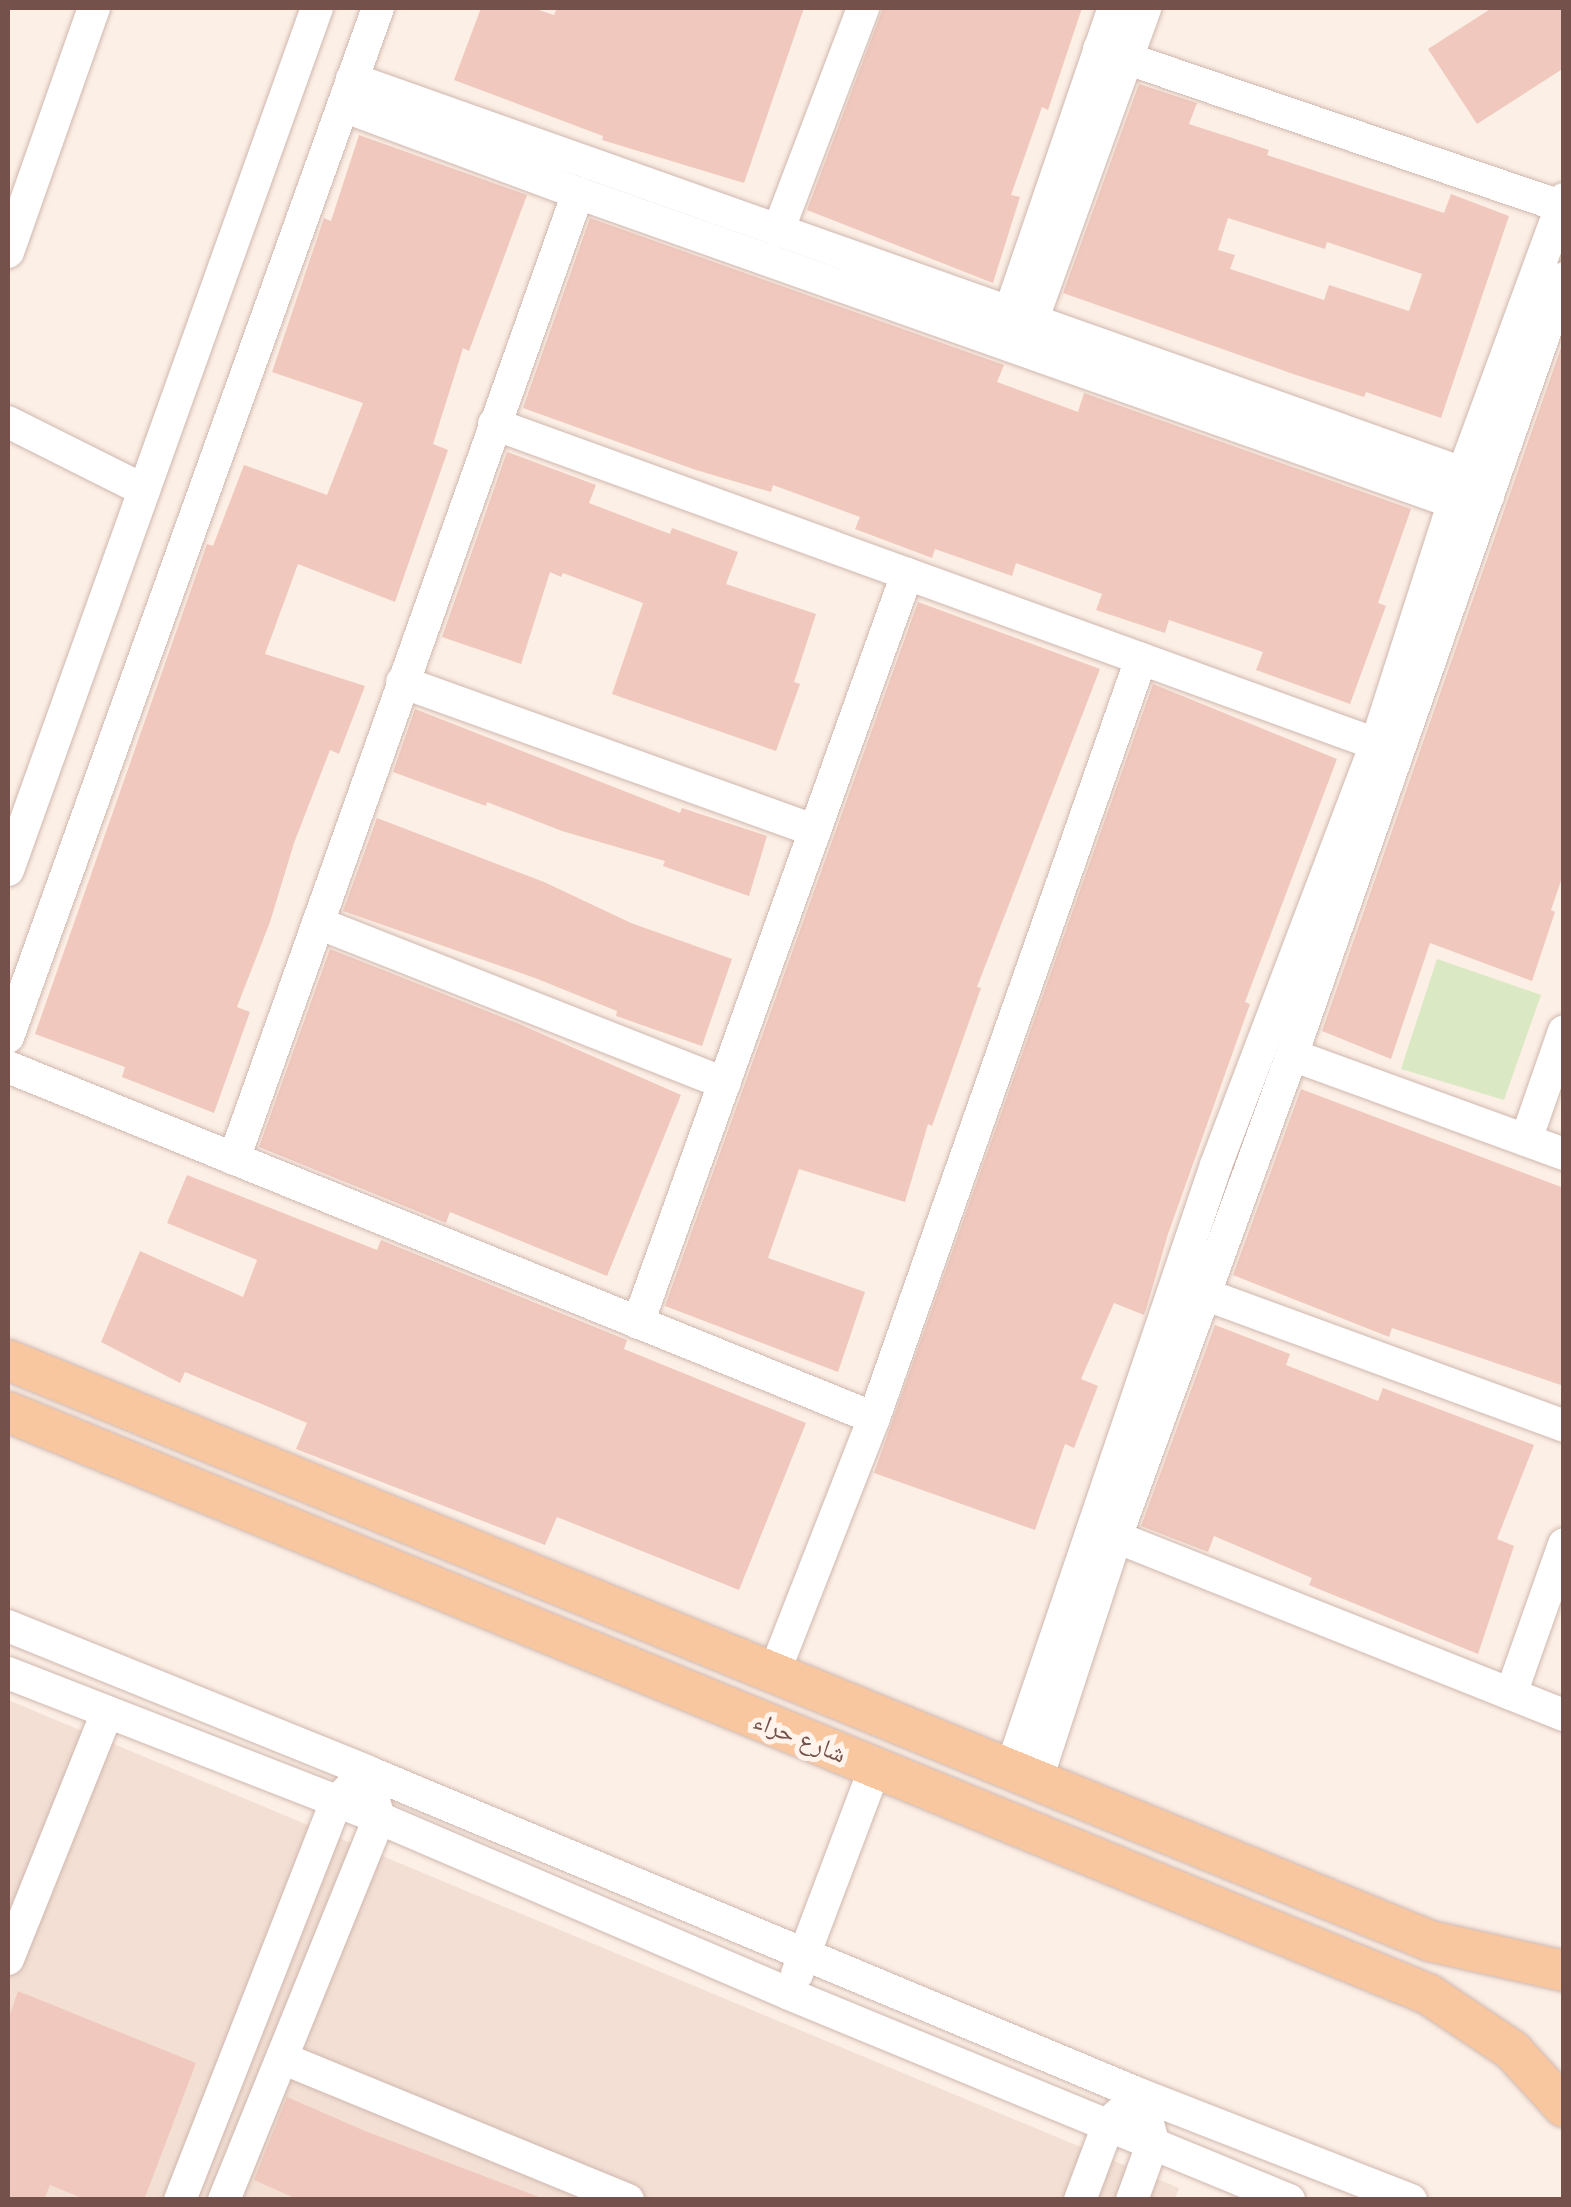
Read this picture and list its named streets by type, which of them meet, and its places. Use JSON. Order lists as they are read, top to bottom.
{
  "streets": {
    "main road": ["شارع حراء"]
  }
}
